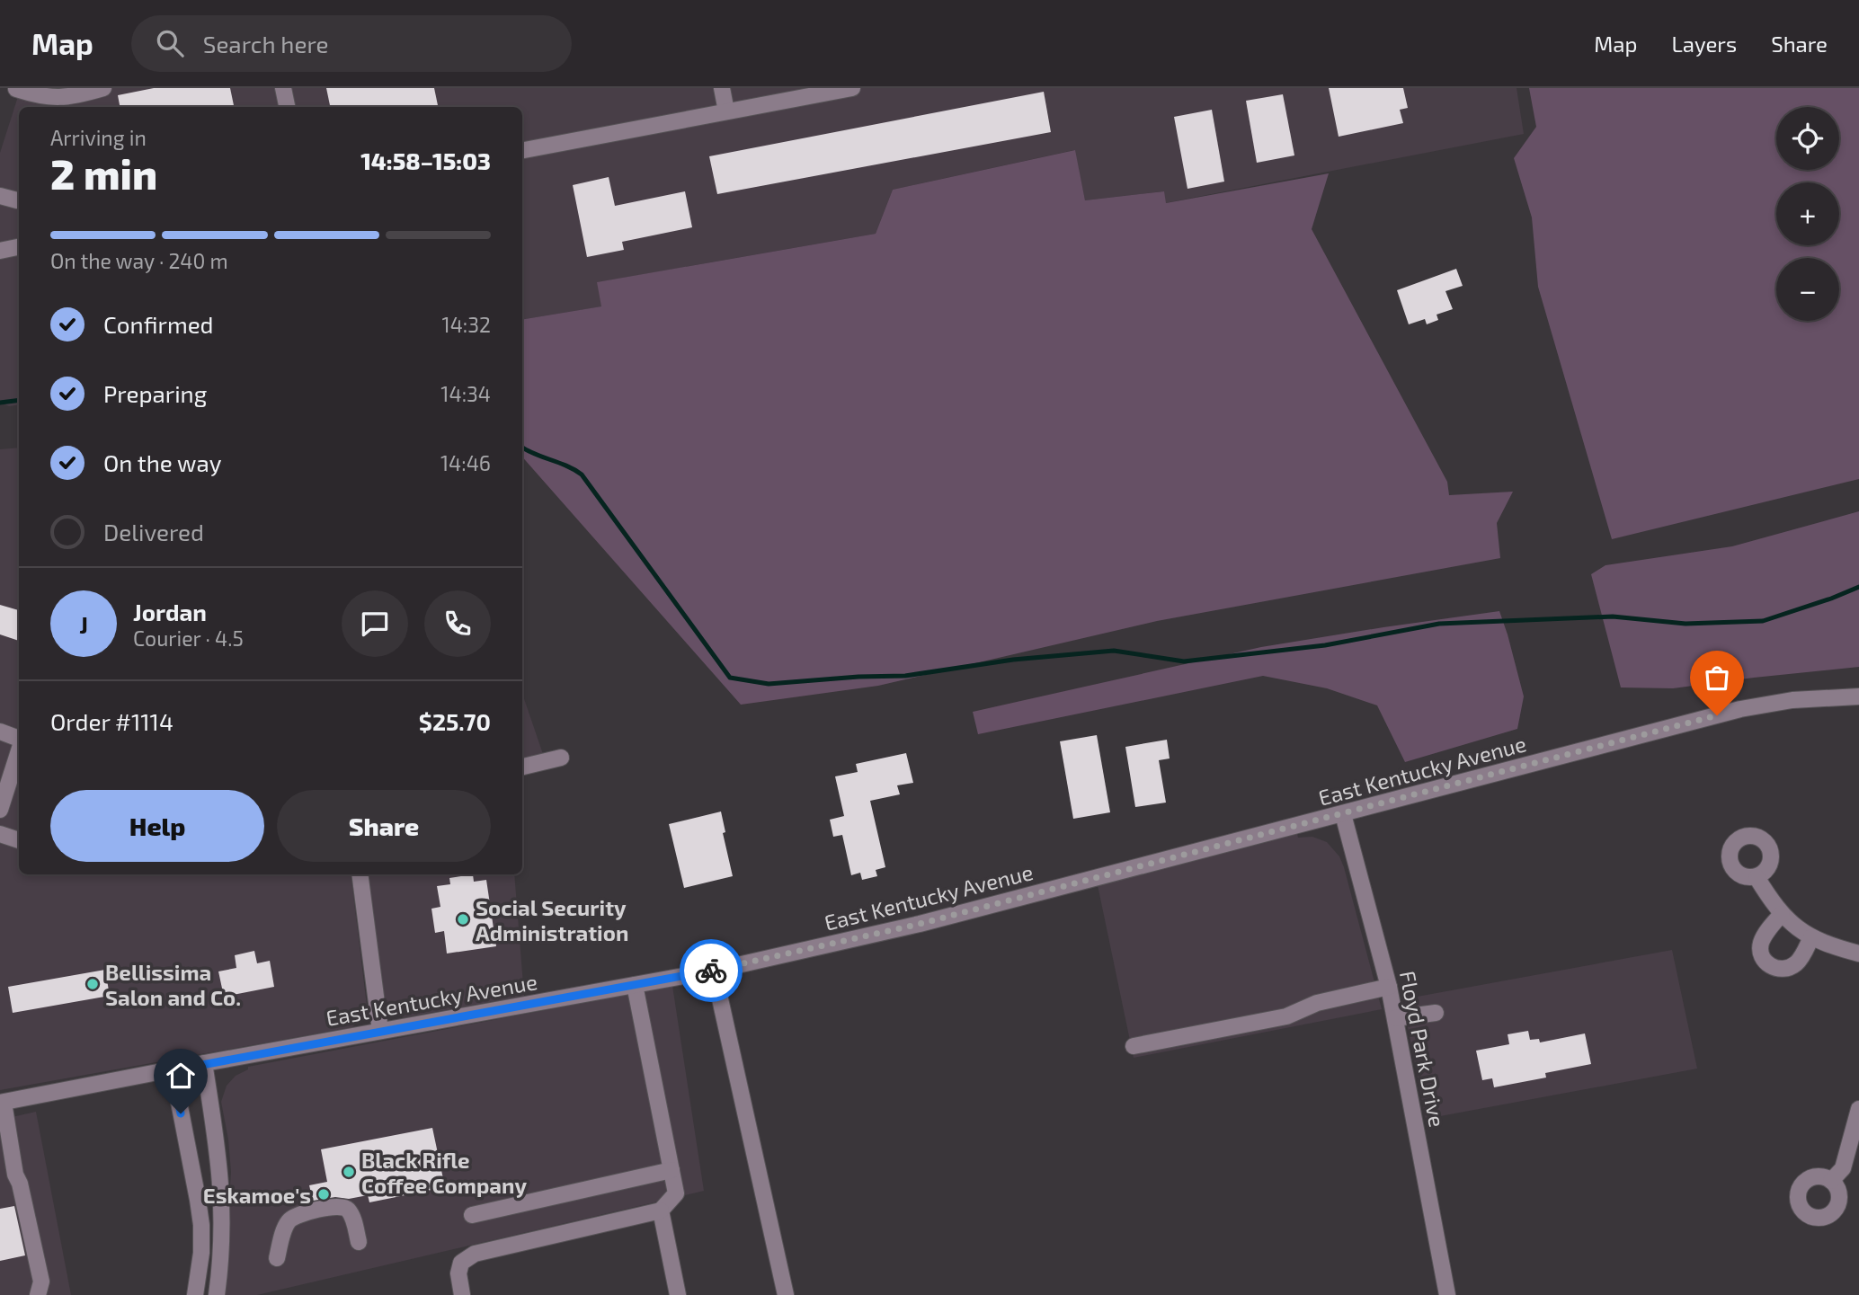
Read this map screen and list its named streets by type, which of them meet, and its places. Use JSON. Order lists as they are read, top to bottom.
{
  "streets": {
    "street": ["East Kentucky Avenue", "Floyd Park Drive"]
  },
  "crossings": [
    ["East Kentucky Avenue", "Floyd Park Drive"]
  ],
  "places": [
    "Social Security Administration",
    "Bellissima Salon and Co.",
    "Black Rifle Coffee Company",
    "Eskamoe's"
  ],
  "page": {
    "header": "Map",
    "search": "Search here",
    "nav": ["Map", "Layers", "Share"],
    "map_buttons": ["+", "−"],
    "heading": ["2 min", "Arriving in", "14:58–15:03"],
    "panel": [
      "Jordan",
      "Courier · 4.5",
      "Order #1114",
      "$25.70"
    ],
    "bar": "On the way · 240 m",
    "list": [
      ["Confirmed", "14:32"],
      ["Preparing", "14:34"],
      ["On the way", "14:46"],
      "Delivered"
    ],
    "round": "J",
    "buttons": ["Help", "Share"]
  }
}
